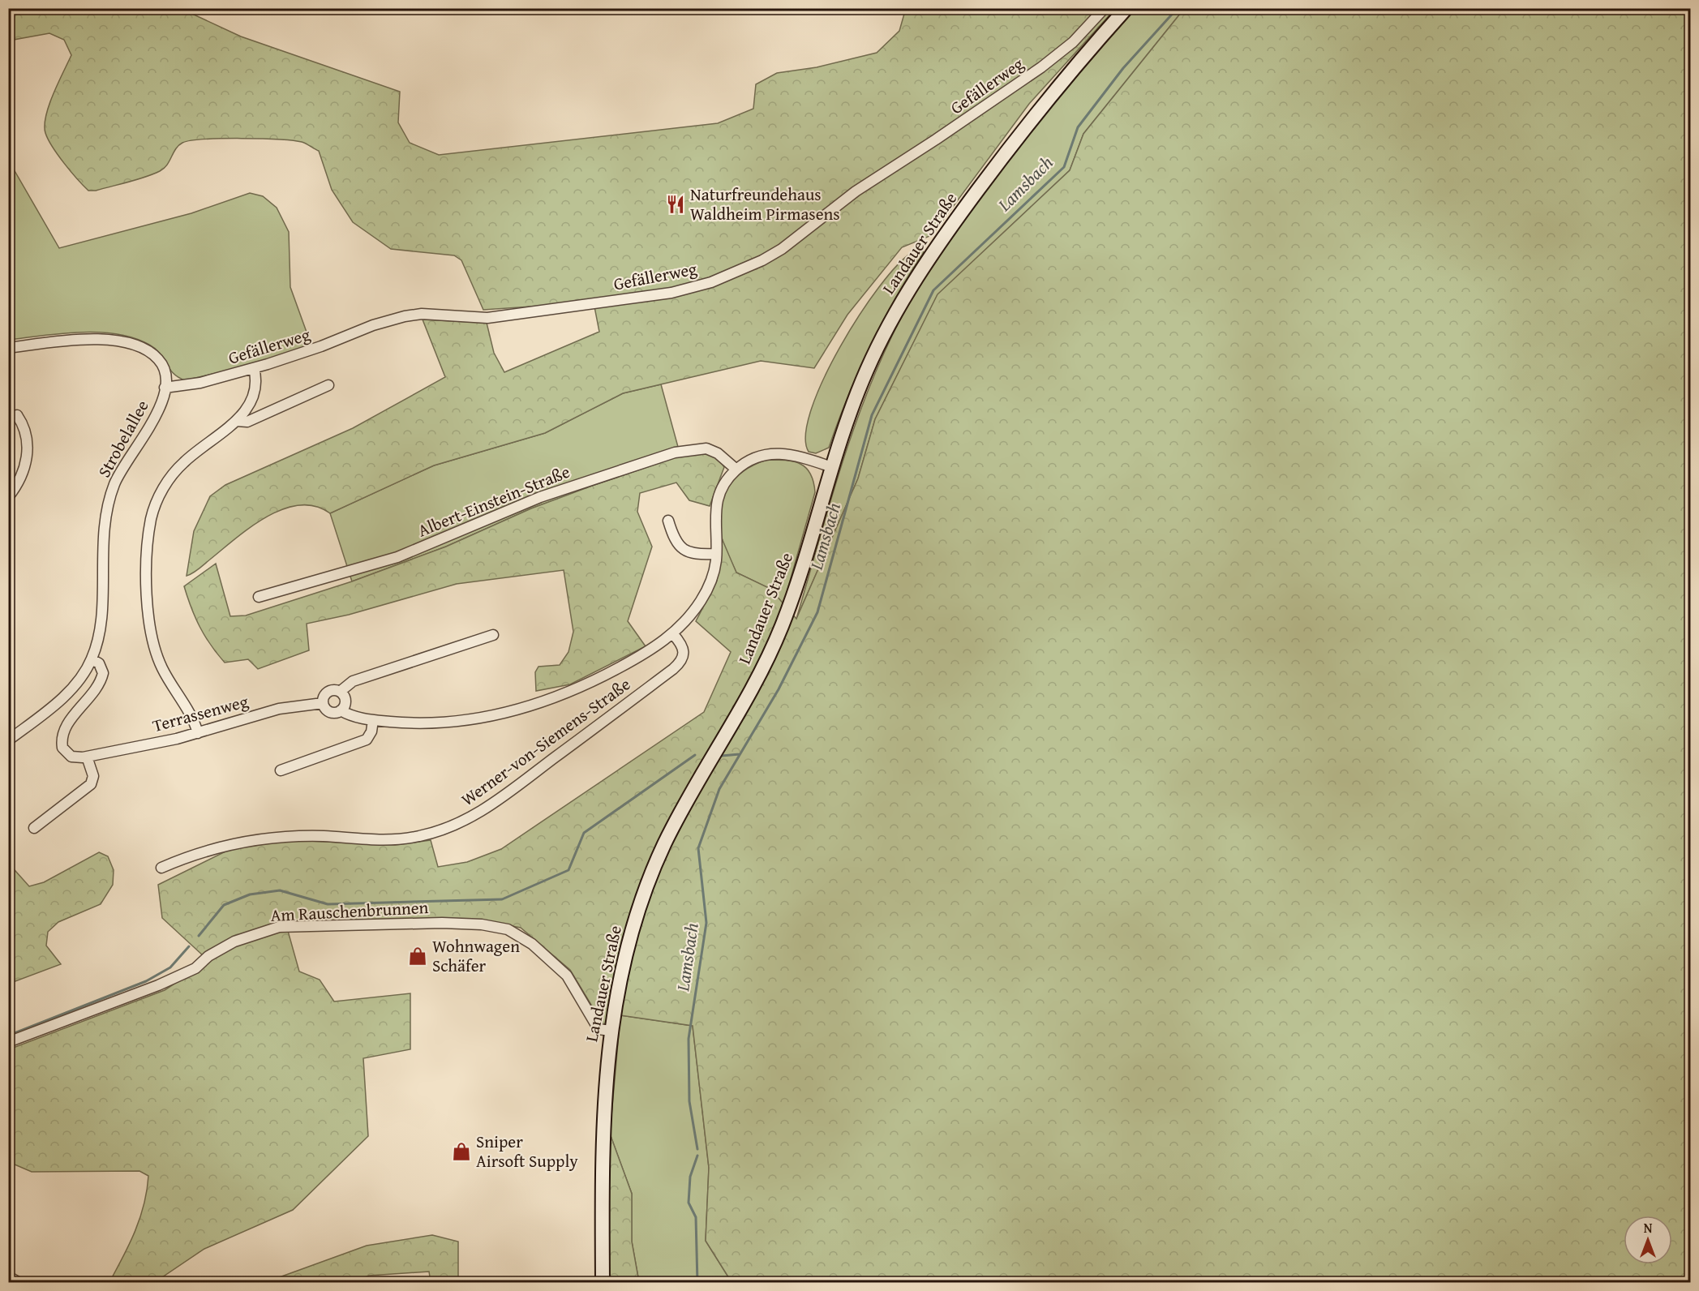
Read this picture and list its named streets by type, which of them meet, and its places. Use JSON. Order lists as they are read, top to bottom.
{
  "streets": {
    "main road": ["Landauer Straße"],
    "street": [
      "Gefällerweg",
      "Strobelallee",
      "Albert-Einstein-Straße",
      "Terrassenweg",
      "Werner-von-Siemens-Straße",
      "Am Rauschenbrunnen"
    ]
  },
  "crossings": [
    ["Gefällerweg", "Strobelallee"],
    ["Landauer Straße", "Am Rauschenbrunnen"],
    ["Strobelallee", "Terrassenweg"]
  ],
  "water": ["Lamsbach"],
  "places": {
    "restaurant": ["Naturfreundehaus Waldheim Pirmasens"],
    "shop": ["Wohnwagen Schäfer", "Sniper Airsoft Supply"]
  },
  "north": "top"
}
